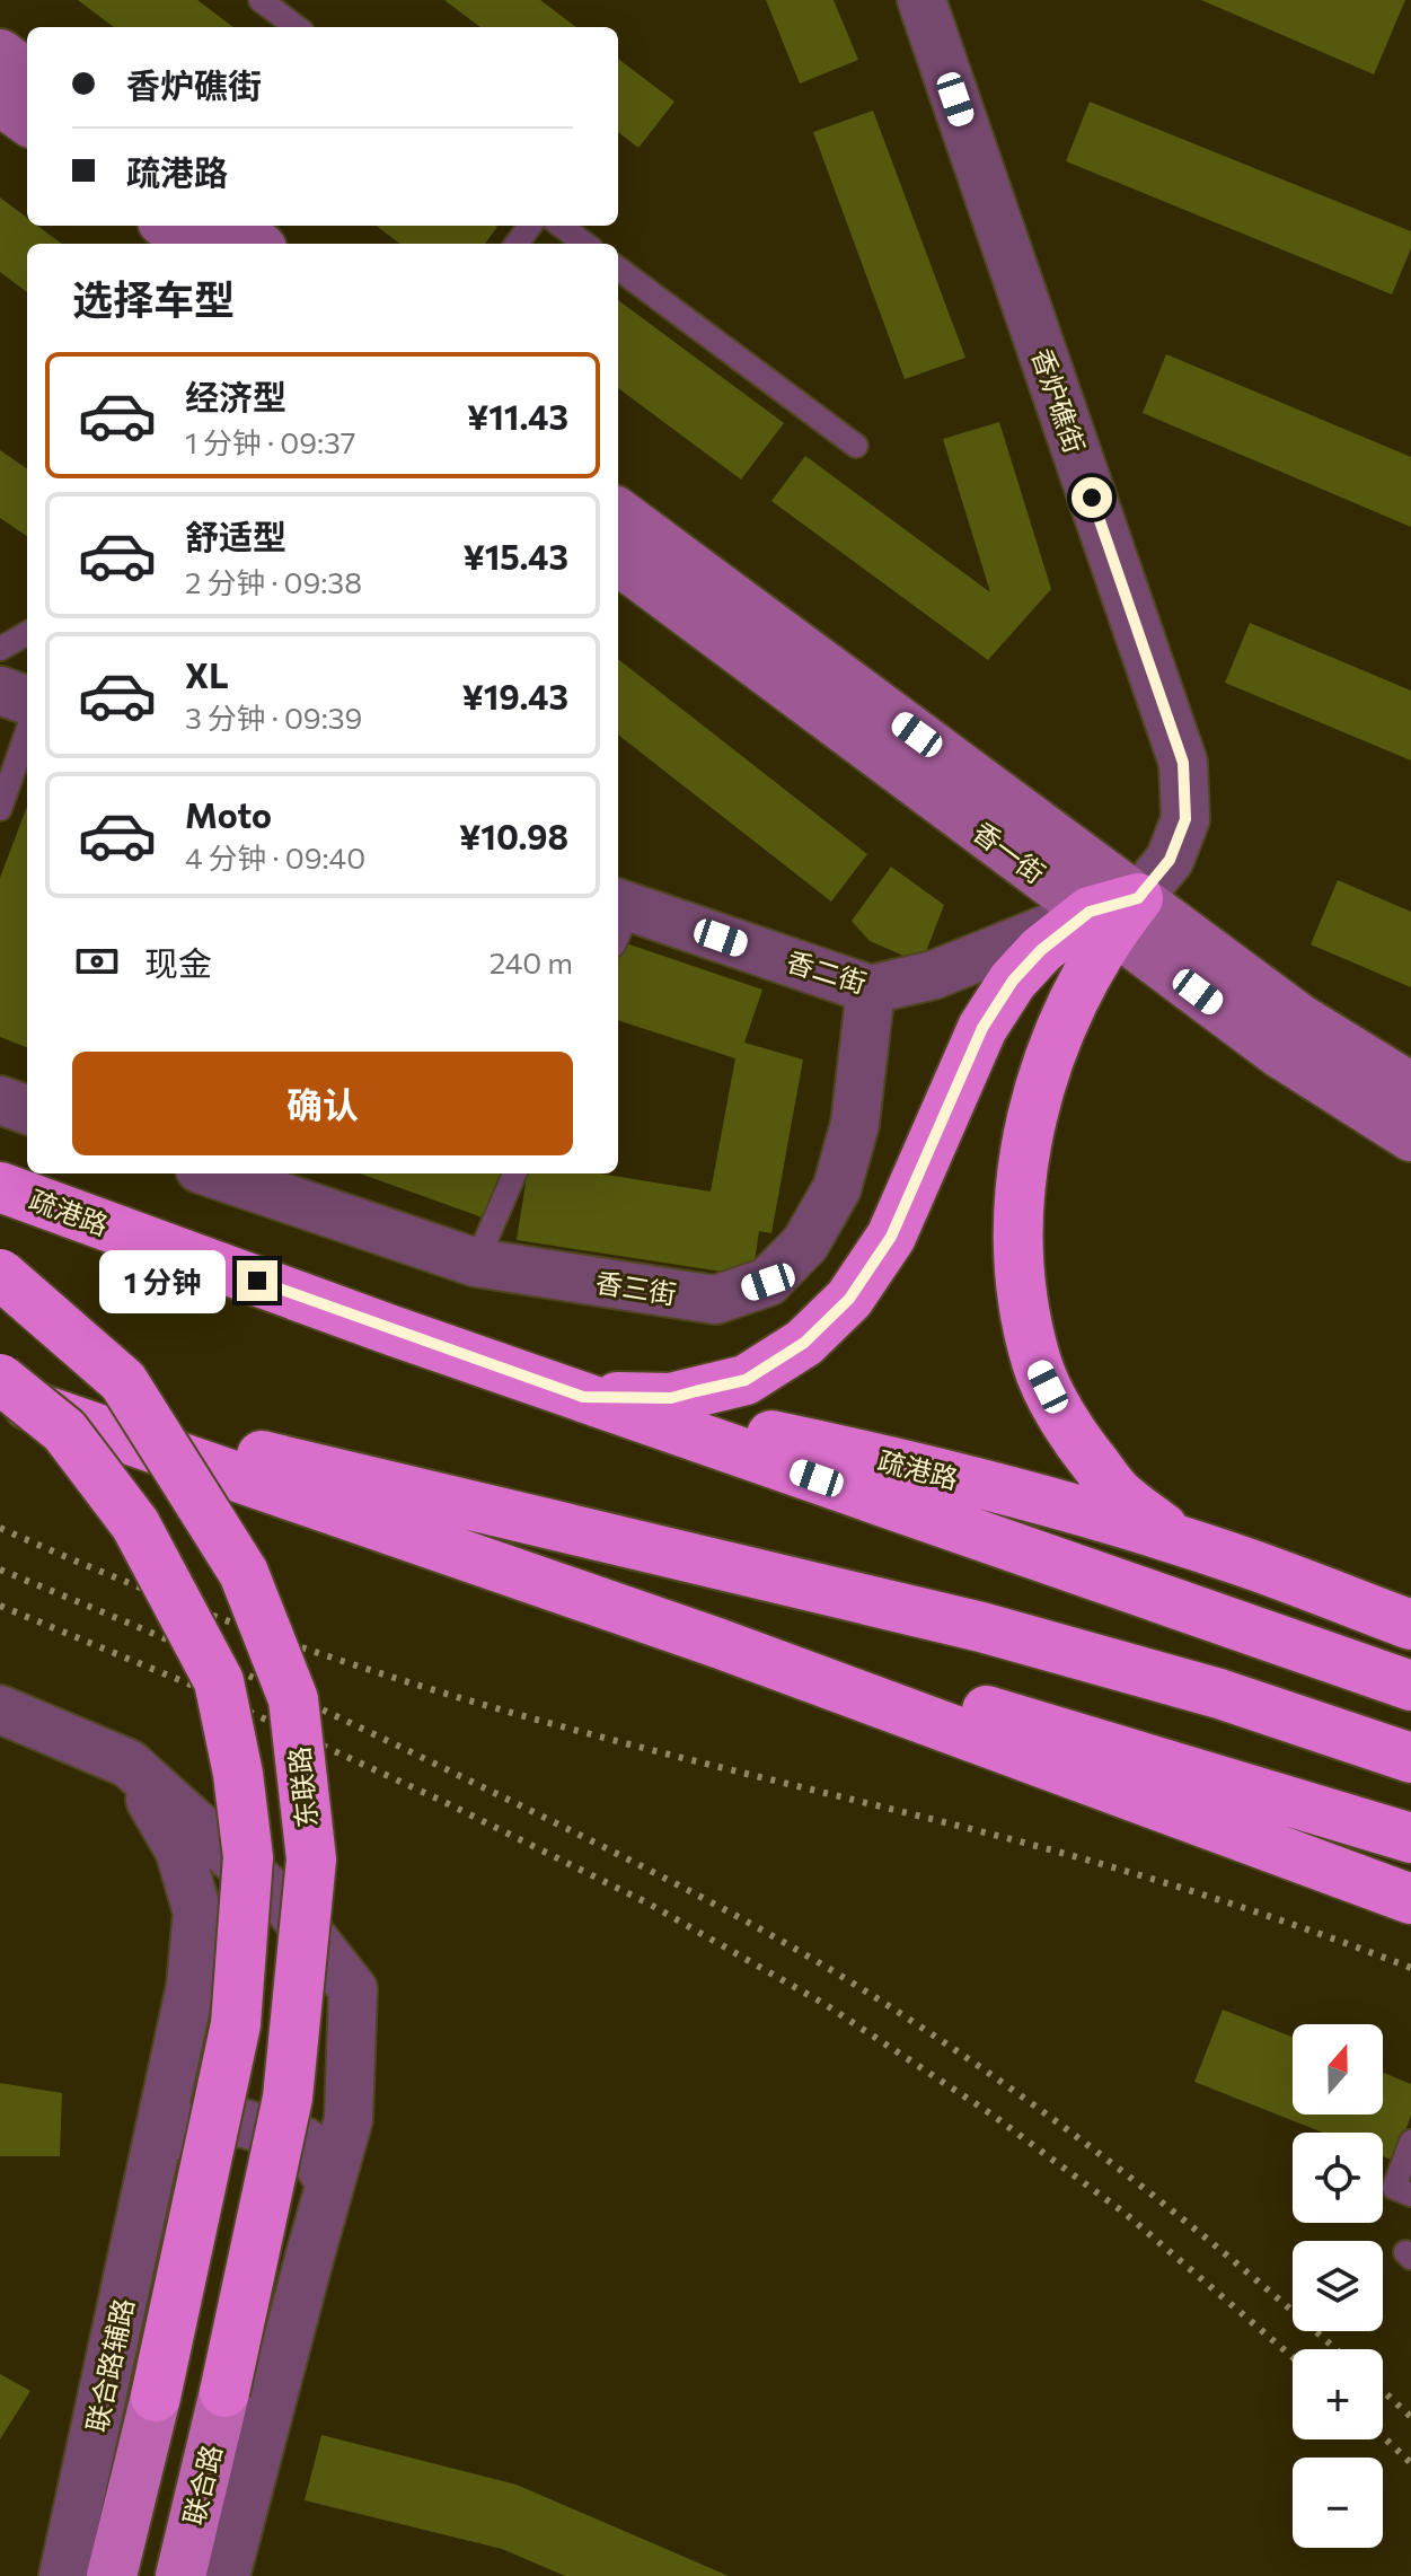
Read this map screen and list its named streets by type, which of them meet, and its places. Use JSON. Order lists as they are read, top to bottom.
{
  "streets": {
    "highway": ["疏港路", "东联路"],
    "main road": ["联合路"],
    "street": [
      "香炉礁街",
      "香一街",
      "香二街",
      "香三街",
      "联合路辅路"
    ]
  },
  "crossings": [
    ["香炉礁街", "香一街"],
    ["香炉礁街", "香二街"],
    ["香一街", "香二街"],
    ["香二街", "香三街"],
    ["东联路", "联合路"]
  ],
  "north": "top",
  "page": {
    "banner": ["香炉礁街", "疏港路"],
    "heading": "选择车型",
    "list": [
      {
        "name": "经济型",
        "note": "1 分钟 · 09:37",
        "value": "¥11.43"
      },
      {
        "name": "舒适型",
        "note": "2 分钟 · 09:38",
        "value": "¥15.43"
      },
      {
        "name": "XL",
        "note": "3 分钟 · 09:39",
        "value": "¥19.43"
      },
      {
        "name": "Moto",
        "note": "4 分钟 · 09:40",
        "value": "¥10.98"
      }
    ],
    "pay": ["现金", "240 m"],
    "buttons": "确认",
    "bubble": "1 分钟",
    "map_buttons": ["+", "−"]
  }
}
